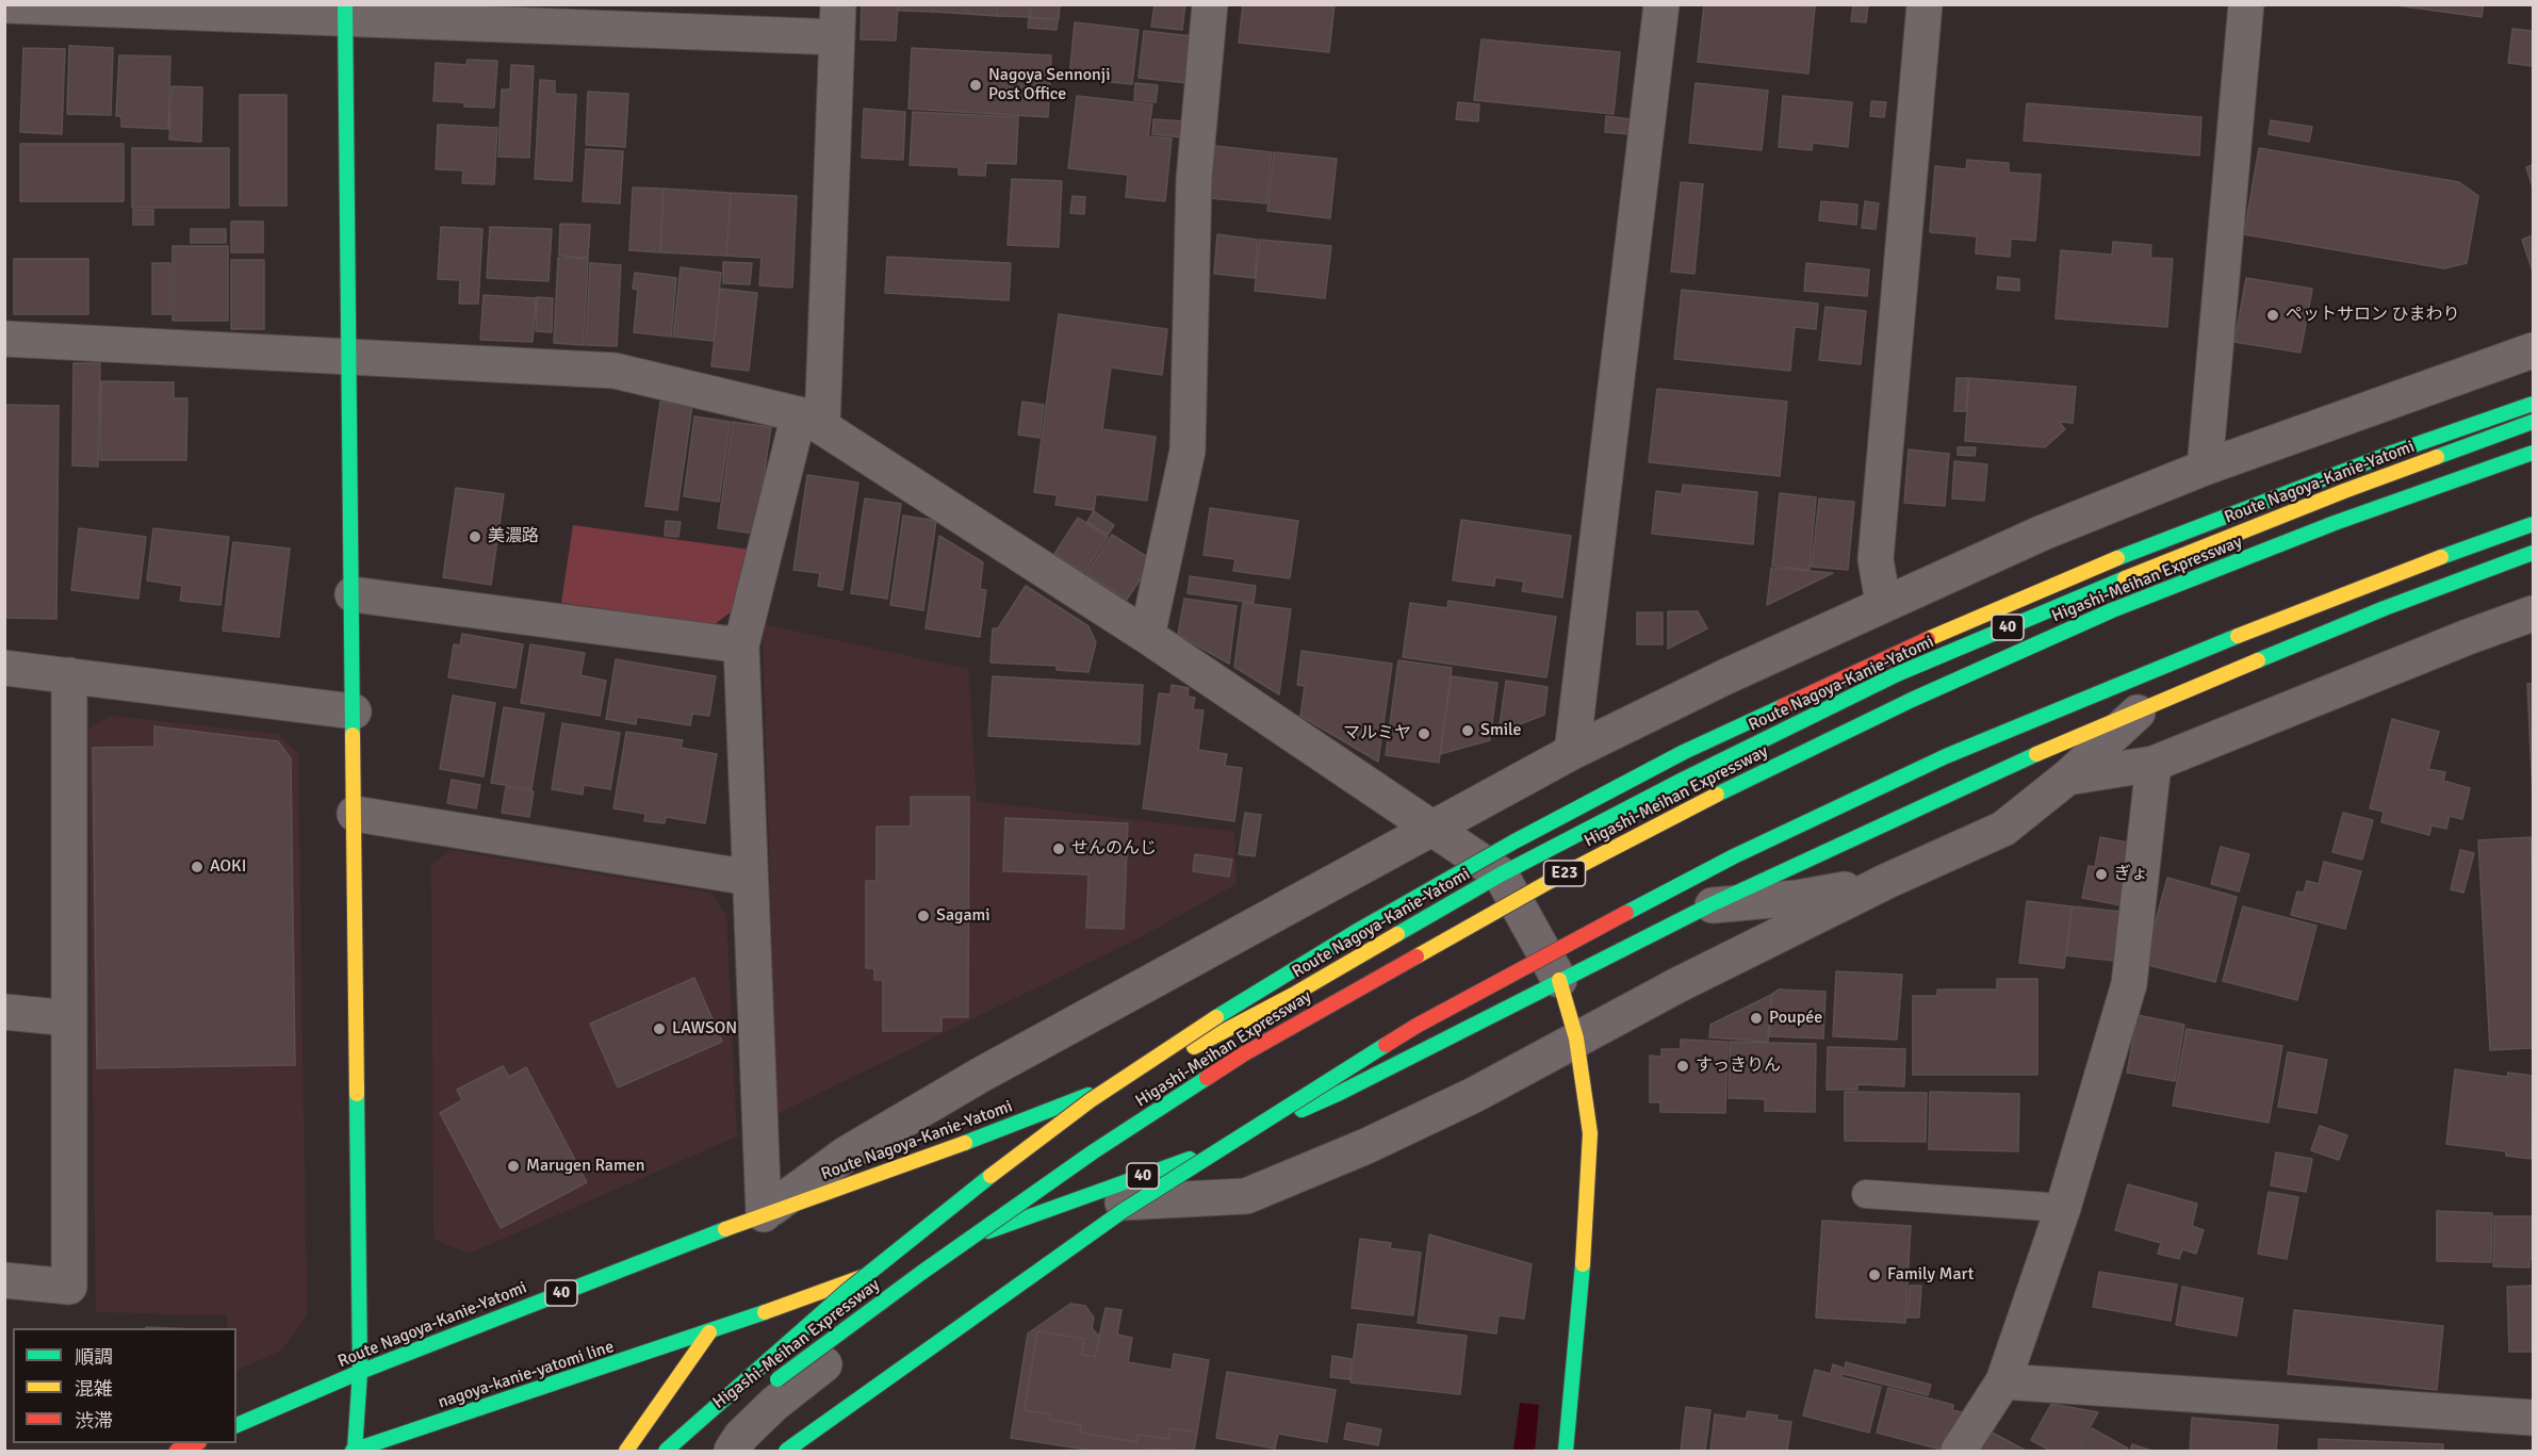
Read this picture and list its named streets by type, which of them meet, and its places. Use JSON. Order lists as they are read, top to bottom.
{
  "streets": {
    "main road": [
      "Route Nagoya-Kanie-Yatomi",
      "Higashi-Meihan Expressway",
      "40",
      "E23",
      "nagoya-kanie-yatomi line"
    ]
  },
  "crossings": [
    ["40", "nagoya-kanie-yatomi line"]
  ],
  "places": [
    "Nagoya Sennonji Post Office",
    "ペットサロン ひまわり",
    "美濃路",
    "Smile",
    "マルミヤ",
    "せんのんじ",
    "AOKI",
    "ぎょ",
    "Sagami",
    "Poupée",
    "LAWSON",
    "すっきりん",
    "Marugen Ramen",
    "Family Mart"
  ],
  "legend": ["順調", "混雑", "渋滞"]
}
